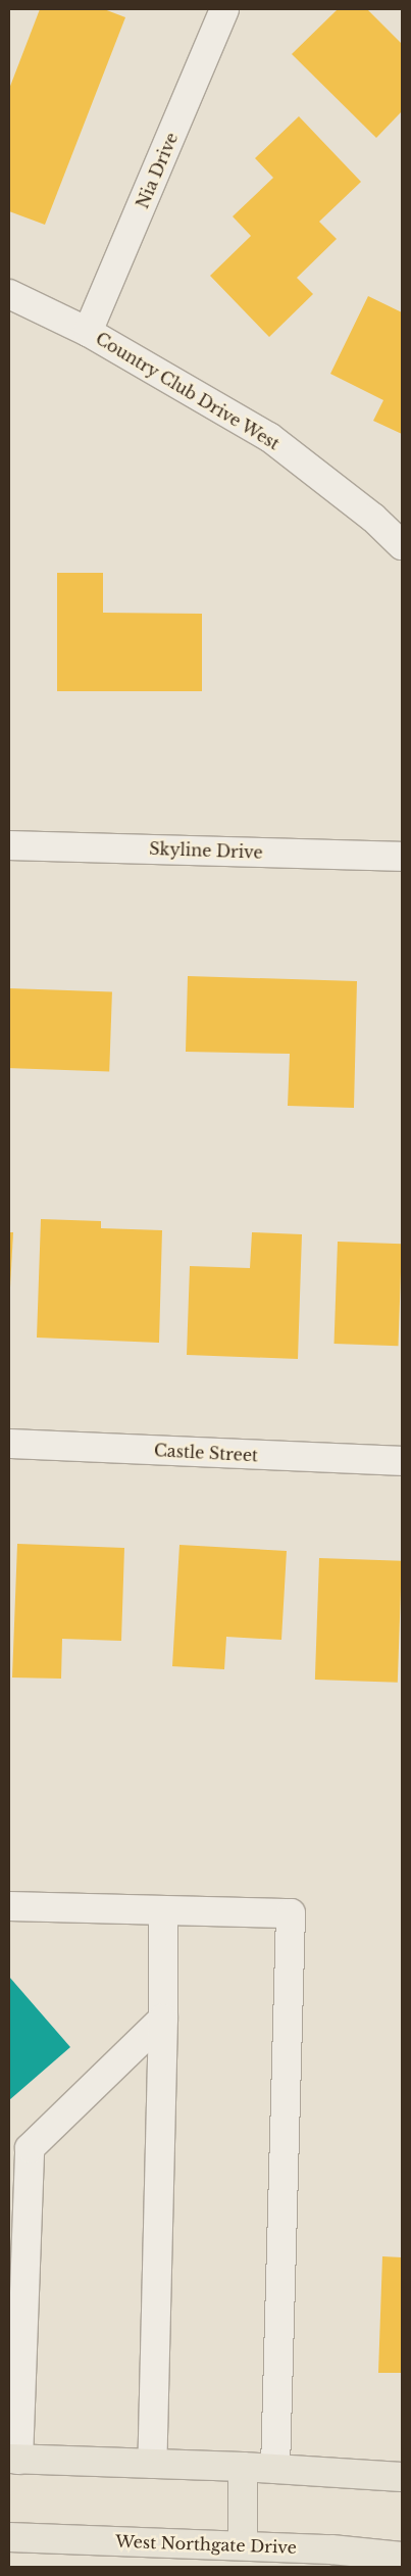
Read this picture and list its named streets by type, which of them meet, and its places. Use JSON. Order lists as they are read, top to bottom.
{
  "streets": {
    "main road": ["West Northgate Drive"],
    "street": [
      "Nia Drive",
      "Country Club Drive West",
      "Skyline Drive",
      "Castle Street"
    ]
  },
  "crossings": [
    ["Nia Drive", "Country Club Drive West"]
  ]
}
